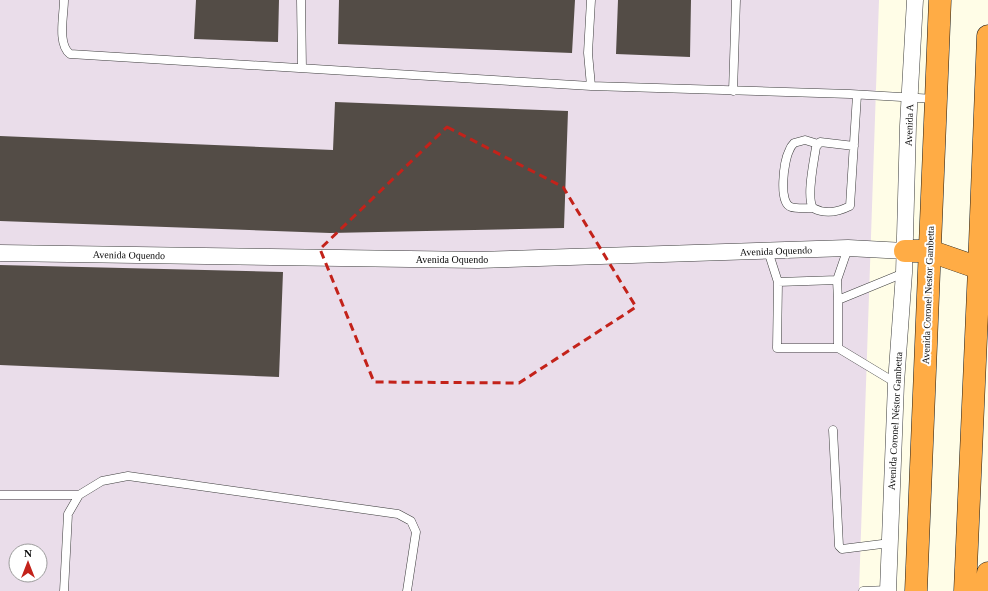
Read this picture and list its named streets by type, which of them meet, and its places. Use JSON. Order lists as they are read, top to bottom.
{
  "streets": {
    "highway": ["Avenida Coronel Nestor Gambetta"],
    "street": ["Avenida A", "Avenida Oquendo", "Avenida Coronel Néstor Gambetta"]
  },
  "crossings": [
    ["Avenida A", "Avenida Oquendo"],
    ["Avenida A", "Avenida Coronel Néstor Gambetta"],
    ["Avenida Oquendo", "Avenida Coronel Néstor Gambetta"]
  ],
  "north": "top"
}
